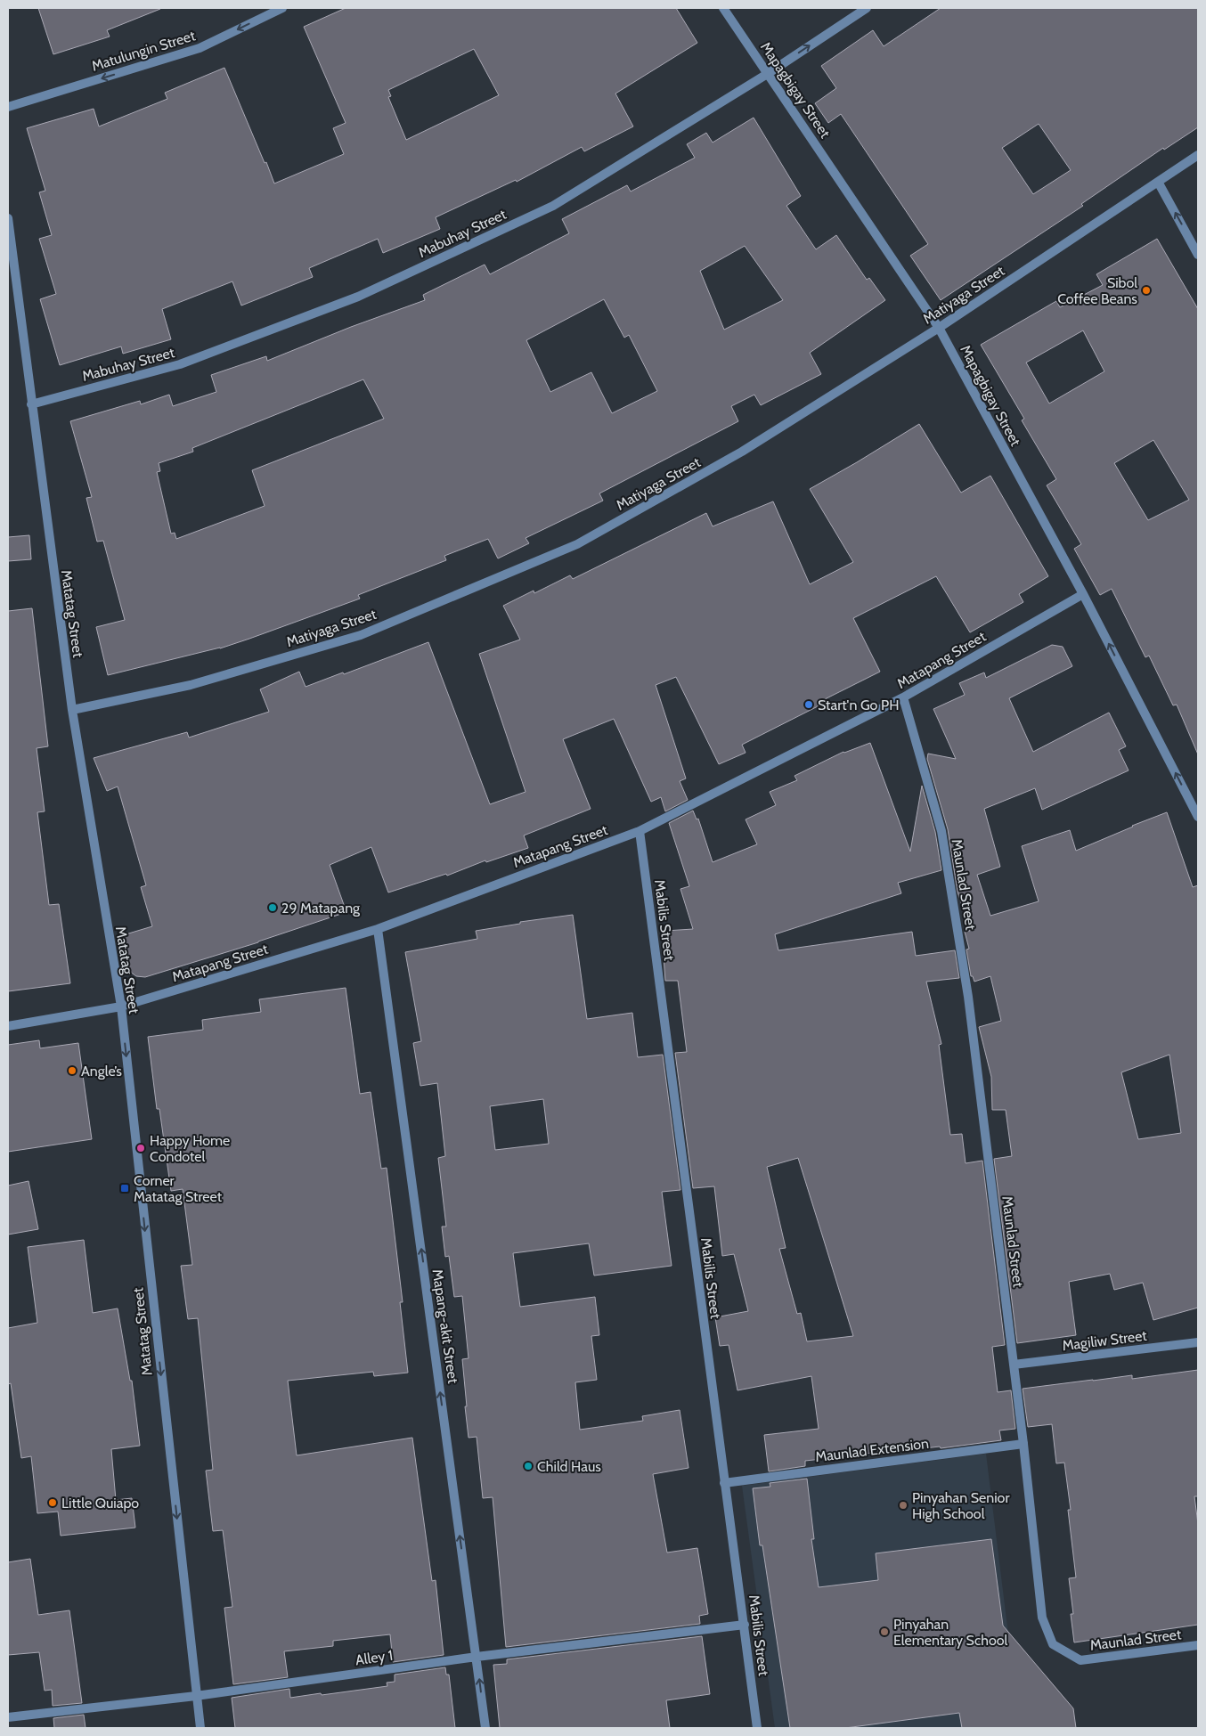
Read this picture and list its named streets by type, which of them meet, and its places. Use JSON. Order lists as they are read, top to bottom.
{
  "streets": {
    "street": [
      "Matulungin Street",
      "Mapagbigay Street",
      "Mabuhay Street",
      "Matiyaga Street",
      "Matatag Street",
      "Matapang Street",
      "Maunlad Street",
      "Mabilis Street",
      "Mapang-akit Street",
      "Magiliw Street",
      "Maunlad Extension",
      "Alley 1"
    ]
  },
  "crossings": [
    ["Mapagbigay Street", "Mabuhay Street"],
    ["Mapagbigay Street", "Matiyaga Street"],
    ["Mapagbigay Street", "Matapang Street"],
    ["Mabuhay Street", "Matatag Street"],
    ["Matiyaga Street", "Matatag Street"],
    ["Matatag Street", "Matapang Street"],
    ["Matatag Street", "Alley 1"],
    ["Matapang Street", "Maunlad Street"],
    ["Matapang Street", "Mabilis Street"],
    ["Matapang Street", "Mapang-akit Street"],
    ["Maunlad Street", "Magiliw Street"],
    ["Maunlad Street", "Maunlad Extension"],
    ["Mabilis Street", "Maunlad Extension"],
    ["Mabilis Street", "Alley 1"],
    ["Mapang-akit Street", "Alley 1"]
  ],
  "one_way": ["Matulungin Street", "Matatag Street", "Mapang-akit Street"],
  "places": {
    "other": [
      "Sibol Coffee Beans",
      "Start'n Go PH",
      "29 Matapang",
      "Angle’s",
      "Happy Home Condotel",
      "Child Haus",
      "Little Quiapo",
      "Pinyahan Senior High School",
      "Pinyahan Elementary School"
    ],
    "transit": ["Corner Matatag Street"]
  }
}
